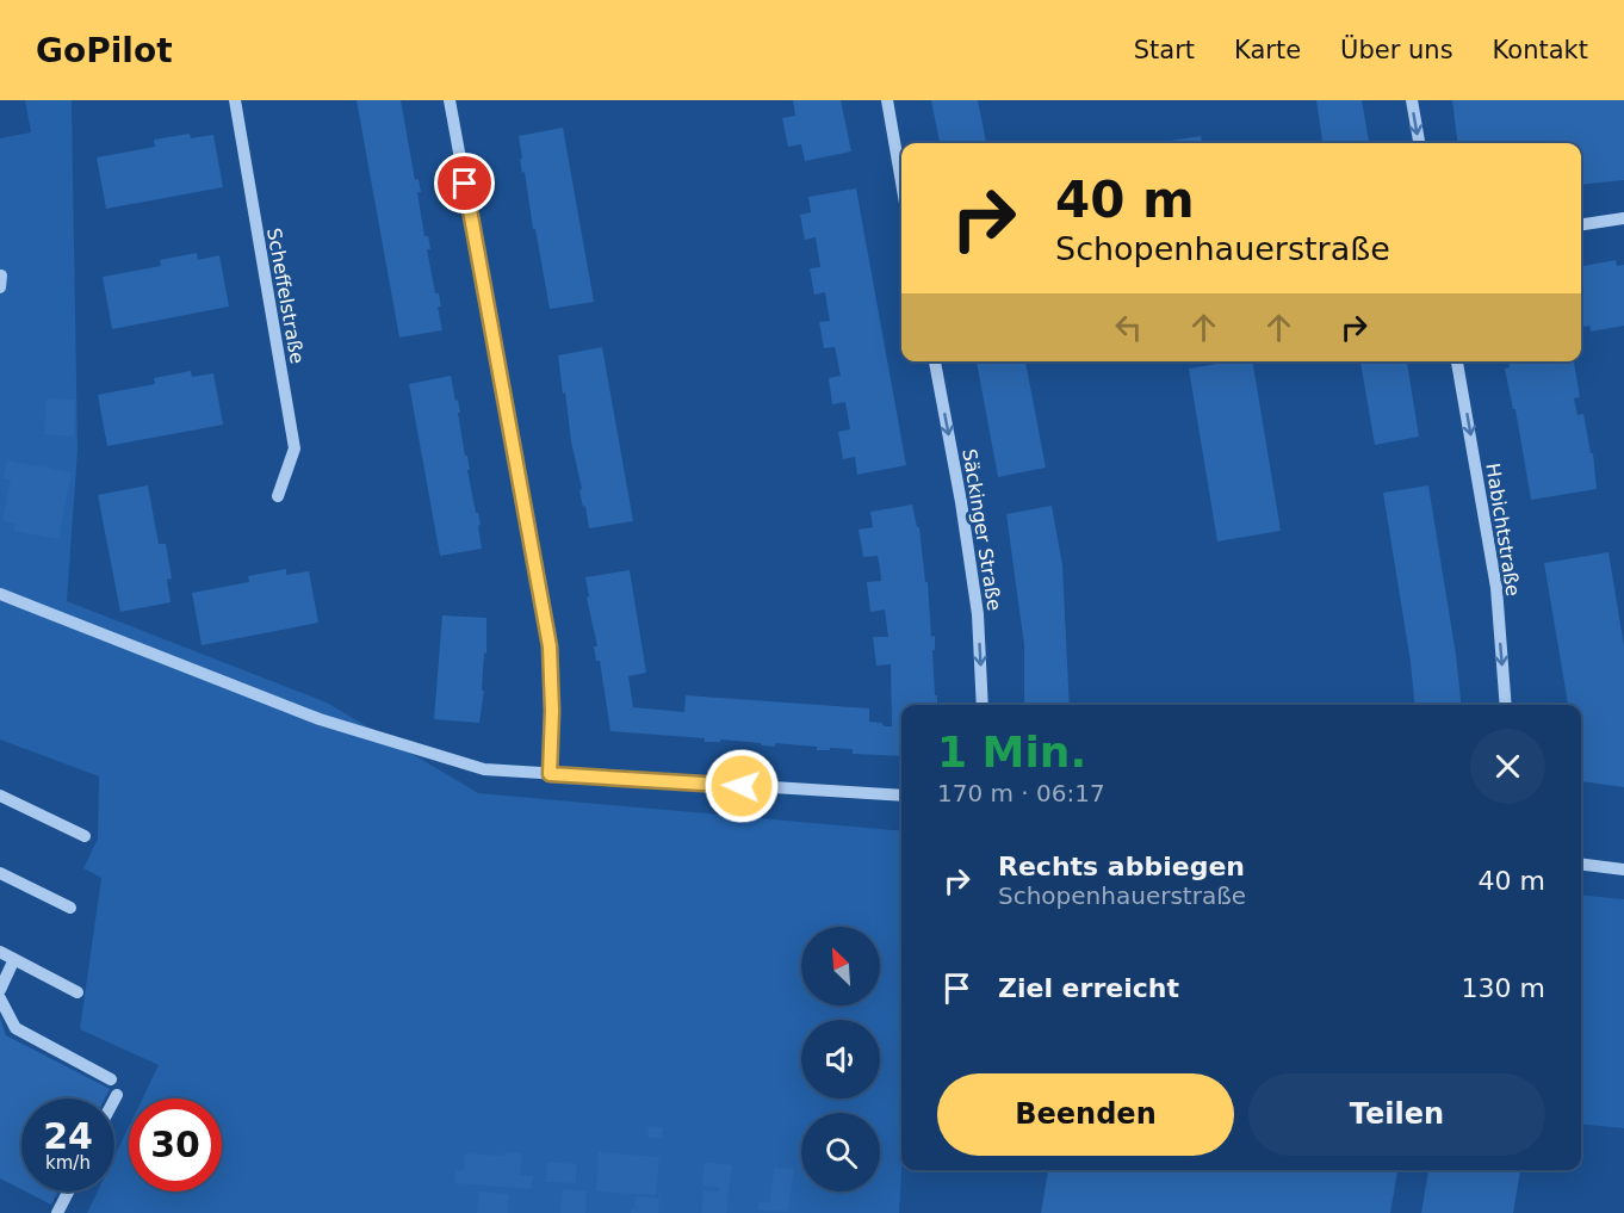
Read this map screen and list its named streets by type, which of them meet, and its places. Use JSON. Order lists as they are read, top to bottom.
{
  "streets": {
    "street": ["Scheffelstraße", "Säckinger Straße", "Habichtstraße"]
  },
  "one_way": ["Säckinger Straße", "Habichtstraße"],
  "north": "top left",
  "page": {
    "header": "GoPilot",
    "nav": [
      "Start",
      "Karte",
      "Über uns",
      "Kontakt"
    ],
    "turn": ["40 m", "Schopenhauerstraße"],
    "heading": ["1 Min.", "170 m · 06:17"],
    "list": [
      {
        "name": "Rechts abbiegen",
        "note": "Schopenhauerstraße",
        "value": "40 m"
      },
      {
        "name": "Ziel erreicht",
        "value": "130 m"
      }
    ],
    "buttons": ["Beenden", "Teilen"],
    "speed": "24 km/h",
    "limit": "30"
  }
}
